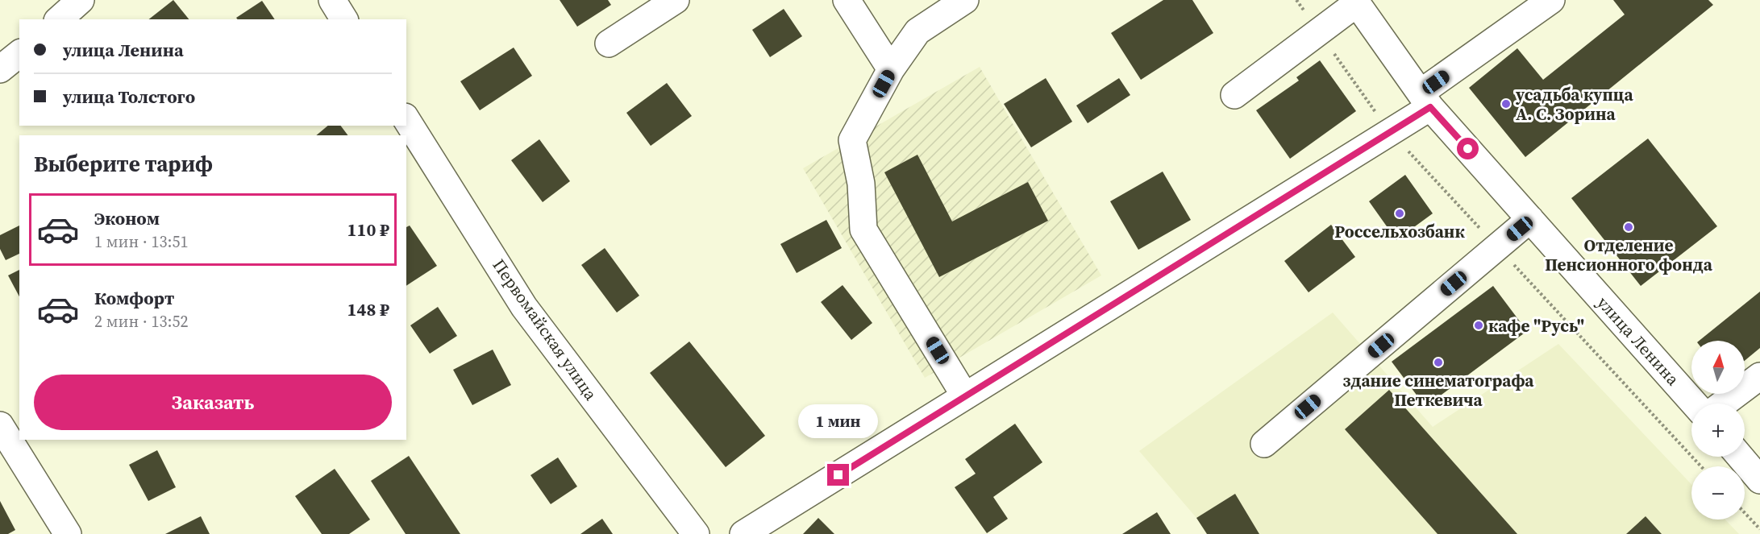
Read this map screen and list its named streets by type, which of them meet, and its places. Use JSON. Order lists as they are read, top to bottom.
{
  "streets": {
    "street": ["Первомайская улица", "улица Ленина"]
  },
  "places": [
    "усадьба купца А. С. Зорина",
    "Россельхозбанк",
    "Отделение Пенсионного фонда",
    "кафе \"Русь\"",
    "здание синематографа Петкевича"
  ],
  "north": "top",
  "page": {
    "banner": ["улица Ленина", "улица Толстого"],
    "heading": "Выберите тариф",
    "list": [
      {
        "name": "Эконом",
        "note": "1 мин · 13:51",
        "value": "110 ₽"
      },
      {
        "name": "Комфорт",
        "note": "2 мин · 13:52",
        "value": "148 ₽"
      }
    ],
    "map_buttons": ["+", "−"],
    "buttons": "Заказать",
    "bubble": "1 мин"
  }
}
